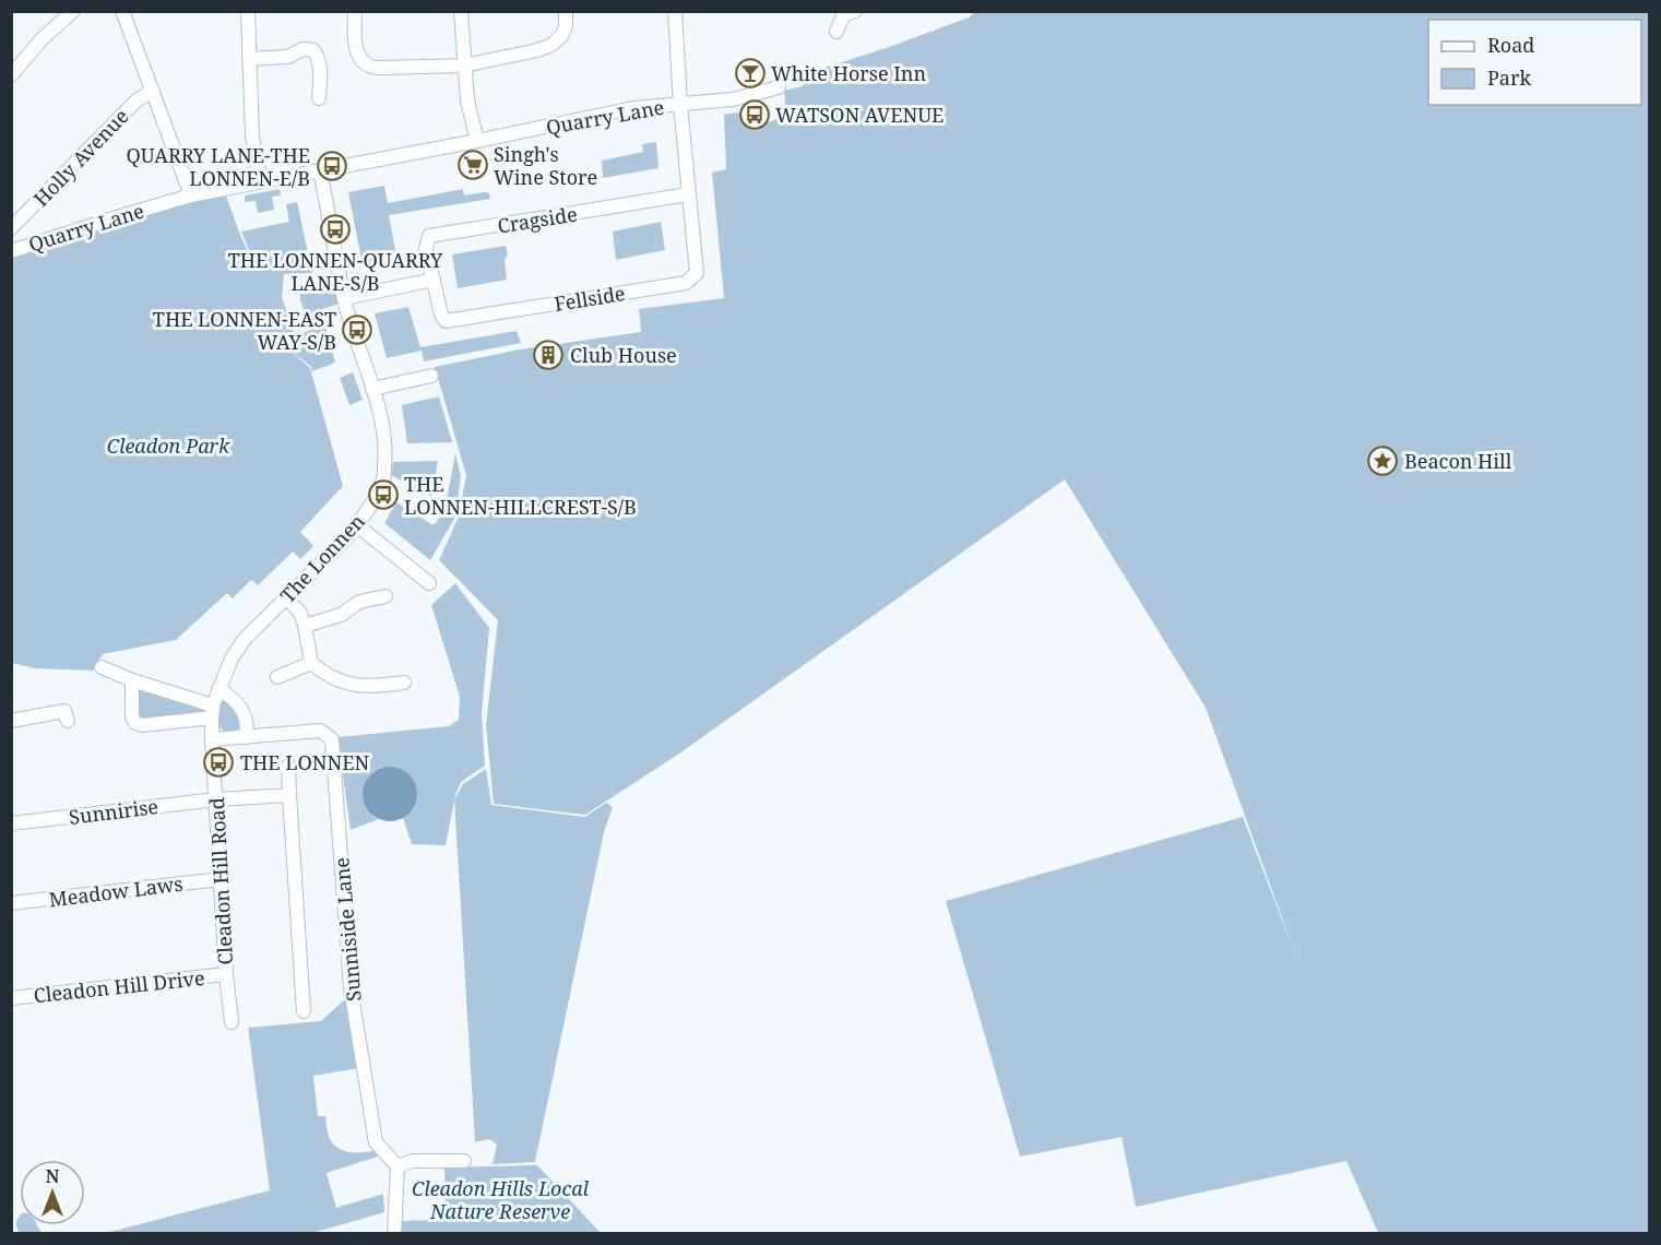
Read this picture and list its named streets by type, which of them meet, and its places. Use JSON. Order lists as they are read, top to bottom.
{
  "streets": {
    "street": [
      "Quarry Lane",
      "Holly Avenue",
      "Cragside",
      "Fellside",
      "The Lonnen",
      "Sunnirise",
      "Cleadon Hill Road",
      "Meadow Laws",
      "Sunniside Lane",
      "Cleadon Hill Drive"
    ]
  },
  "crossings": [
    ["Quarry Lane", "The Lonnen"],
    ["Cragside", "Fellside"],
    ["The Lonnen", "Cleadon Hill Road"],
    ["The Lonnen", "Sunniside Lane"],
    ["Sunnirise", "Cleadon Hill Road"],
    ["Cleadon Hill Road", "Meadow Laws"],
    ["Cleadon Hill Road", "Sunniside Lane"],
    ["Cleadon Hill Road", "Cleadon Hill Drive"]
  ],
  "parks": ["Cleadon Park", "Cleadon Hills Local Nature Reserve"],
  "places": {
    "bar": ["White Horse Inn"],
    "bus stop": [
      "WATSON AVENUE",
      "QUARRY LANE-THE LONNEN-E/B",
      "THE LONNEN-QUARRY LANE-S/B",
      "THE LONNEN-EAST WAY-S/B",
      "THE LONNEN-HILLCREST-S/B",
      "THE LONNEN"
    ],
    "supermarket": ["Singh's Wine Store"],
    "building": ["Club House"],
    "place": ["Beacon Hill"]
  },
  "legend": ["Road", "Park"],
  "north": "top"
}
